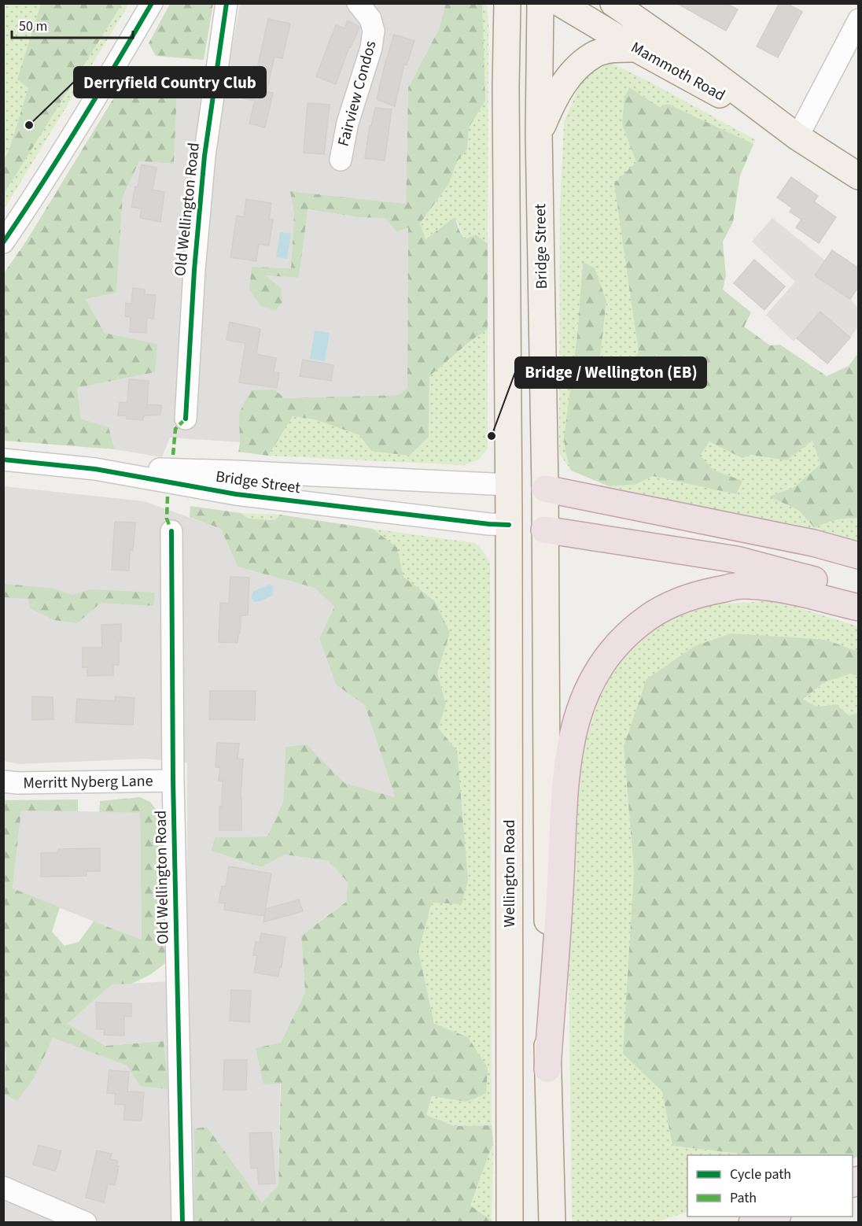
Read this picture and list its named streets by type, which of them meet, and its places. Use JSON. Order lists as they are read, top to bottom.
{
  "streets": {
    "main road": ["Mammoth Road", "Bridge Street", "Wellington Road"],
    "street": ["Fairview Condos", "Old Wellington Road", "Merritt Nyberg Lane"]
  },
  "crossings": [
    ["Old Wellington Road", "Merritt Nyberg Lane"],
    ["Bridge Street", "Wellington Road"]
  ],
  "places": ["Derryfield Country Club", "Bridge / Wellington (EB)"],
  "legend": ["Cycle path", "Path"],
  "scale_bar": "50 m"
}
